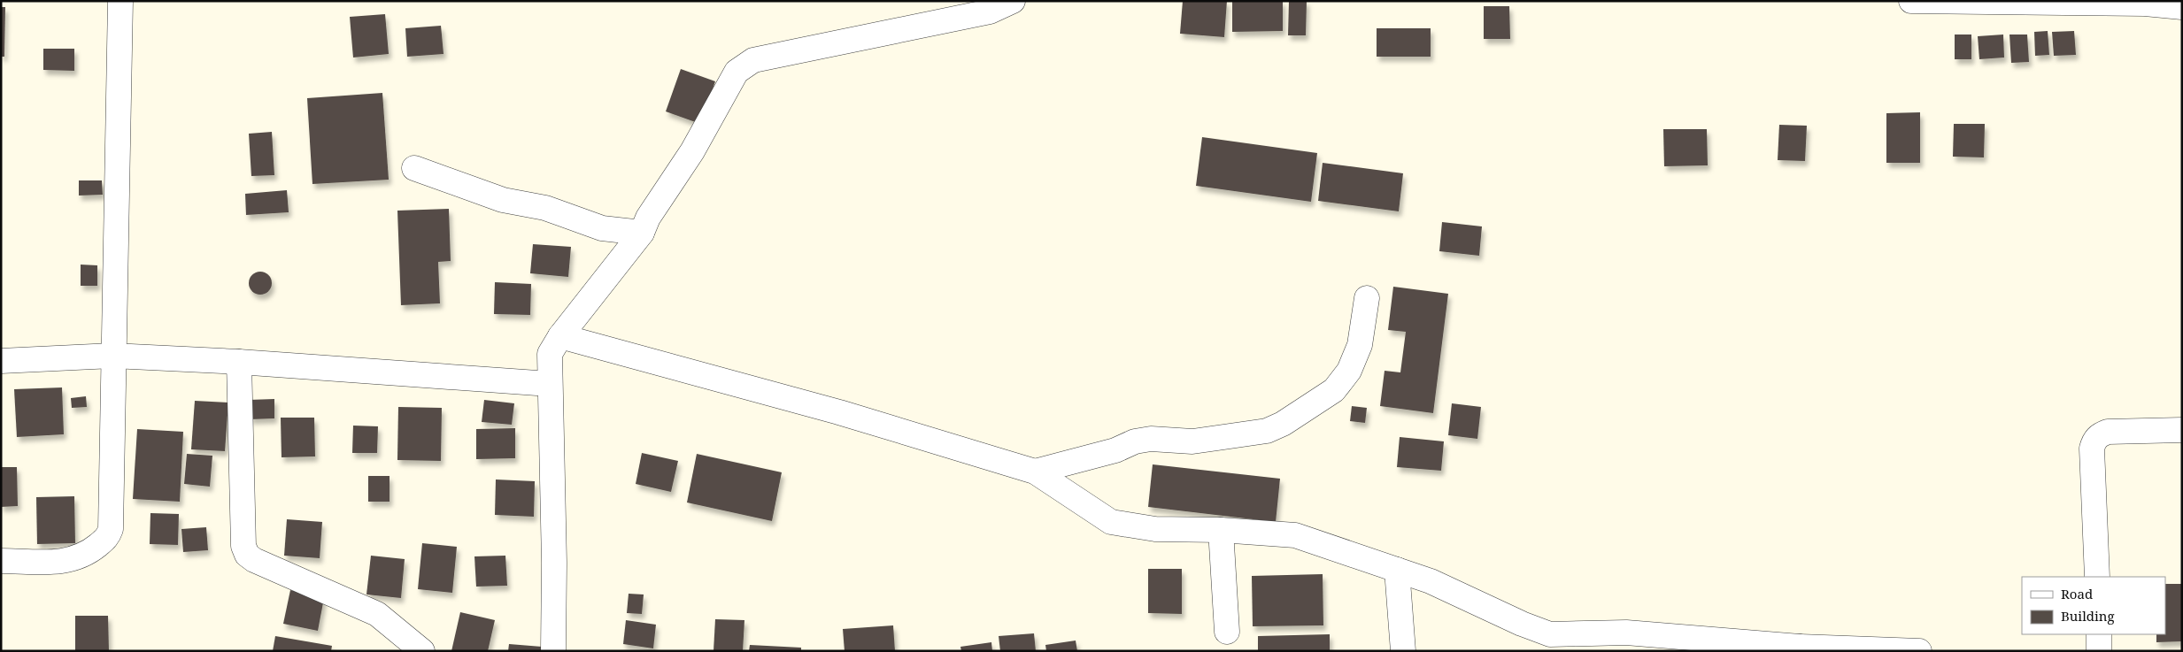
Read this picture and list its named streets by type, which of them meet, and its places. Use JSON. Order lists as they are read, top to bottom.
{
  "legend": ["Road", "Building"]
}
